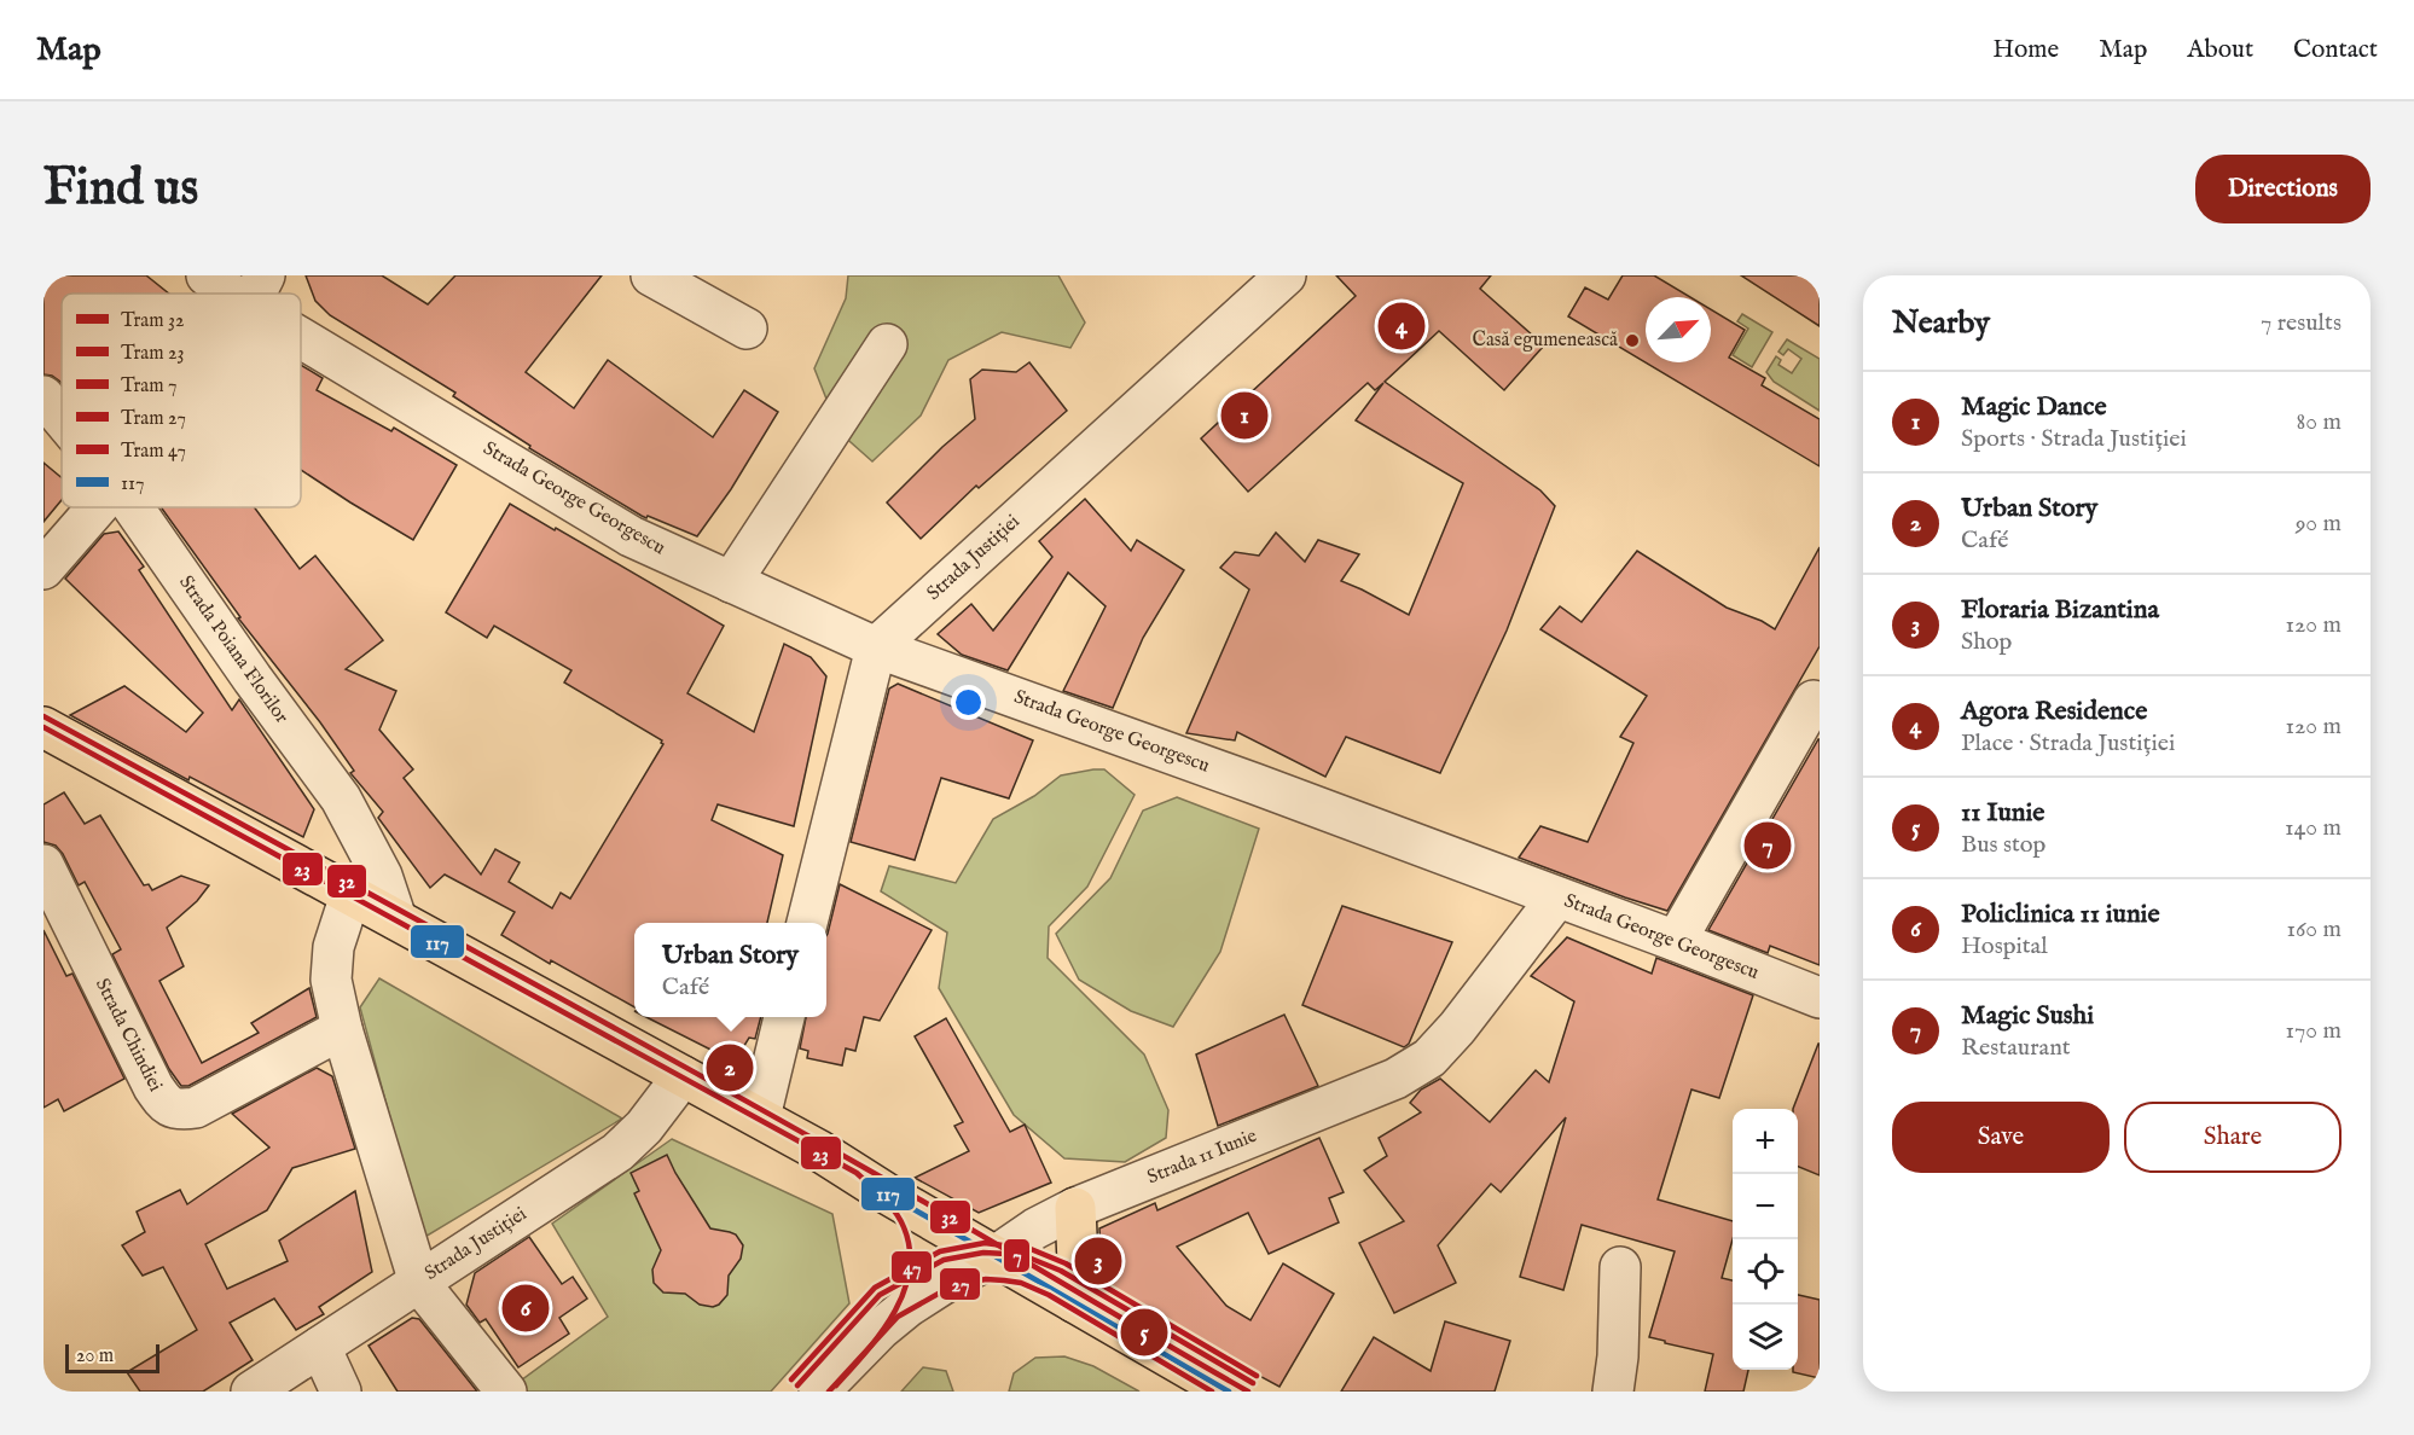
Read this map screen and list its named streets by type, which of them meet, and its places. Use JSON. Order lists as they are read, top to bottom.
{
  "streets": {
    "street": [
      "Strada George Georgescu",
      "Strada Justiției",
      "Strada Poiana Florilor",
      "Strada Chindiei",
      "Strada 11 Iunie"
    ]
  },
  "crossings": [
    ["Strada George Georgescu", "Strada Justiției"],
    ["Strada George Georgescu", "Strada 11 Iunie"]
  ],
  "places": ["Casă egumenească"],
  "lines": [
    "tram line 32",
    "tram line 23",
    "transit line 117",
    "tram line 47",
    "tram line 7",
    "tram line 27"
  ],
  "legend": [
    "Tram 32",
    "Tram 23",
    "Tram 7",
    "Tram 27",
    "Tram 47",
    "117"
  ],
  "scale_bar": "20 m",
  "north": "top right",
  "page": {
    "header": "Map",
    "nav": [
      "Home",
      "Map",
      "About",
      "Contact"
    ],
    "buttons": [
      "Directions",
      ["Save", "Share"]
    ],
    "title": "Find us",
    "heading": ["Nearby", "7 results"],
    "pins": [
      "4",
      "1",
      "7",
      "2",
      "3",
      "6",
      "5"
    ],
    "list": [
      {
        "mark": "1",
        "name": "Magic Dance",
        "note": "Sports · Strada Justiției",
        "value": "80 m"
      },
      {
        "mark": "2",
        "name": "Urban Story",
        "note": "Café",
        "value": "90 m"
      },
      {
        "mark": "3",
        "name": "Floraria Bizantina",
        "note": "Shop",
        "value": "120 m"
      },
      {
        "mark": "4",
        "name": "Agora Residence",
        "note": "Place · Strada Justiției",
        "value": "120 m"
      },
      {
        "mark": "5",
        "name": "11 Iunie",
        "note": "Bus stop",
        "value": "140 m"
      },
      {
        "mark": "6",
        "name": "Policlinica 11 iunie",
        "note": "Hospital",
        "value": "160 m"
      },
      {
        "mark": "7",
        "name": "Magic Sushi",
        "note": "Restaurant",
        "value": "170 m"
      }
    ],
    "popup": ["Urban Story", "Café"],
    "map_buttons": ["+", "−"],
    "scale": "20 m"
  }
}
